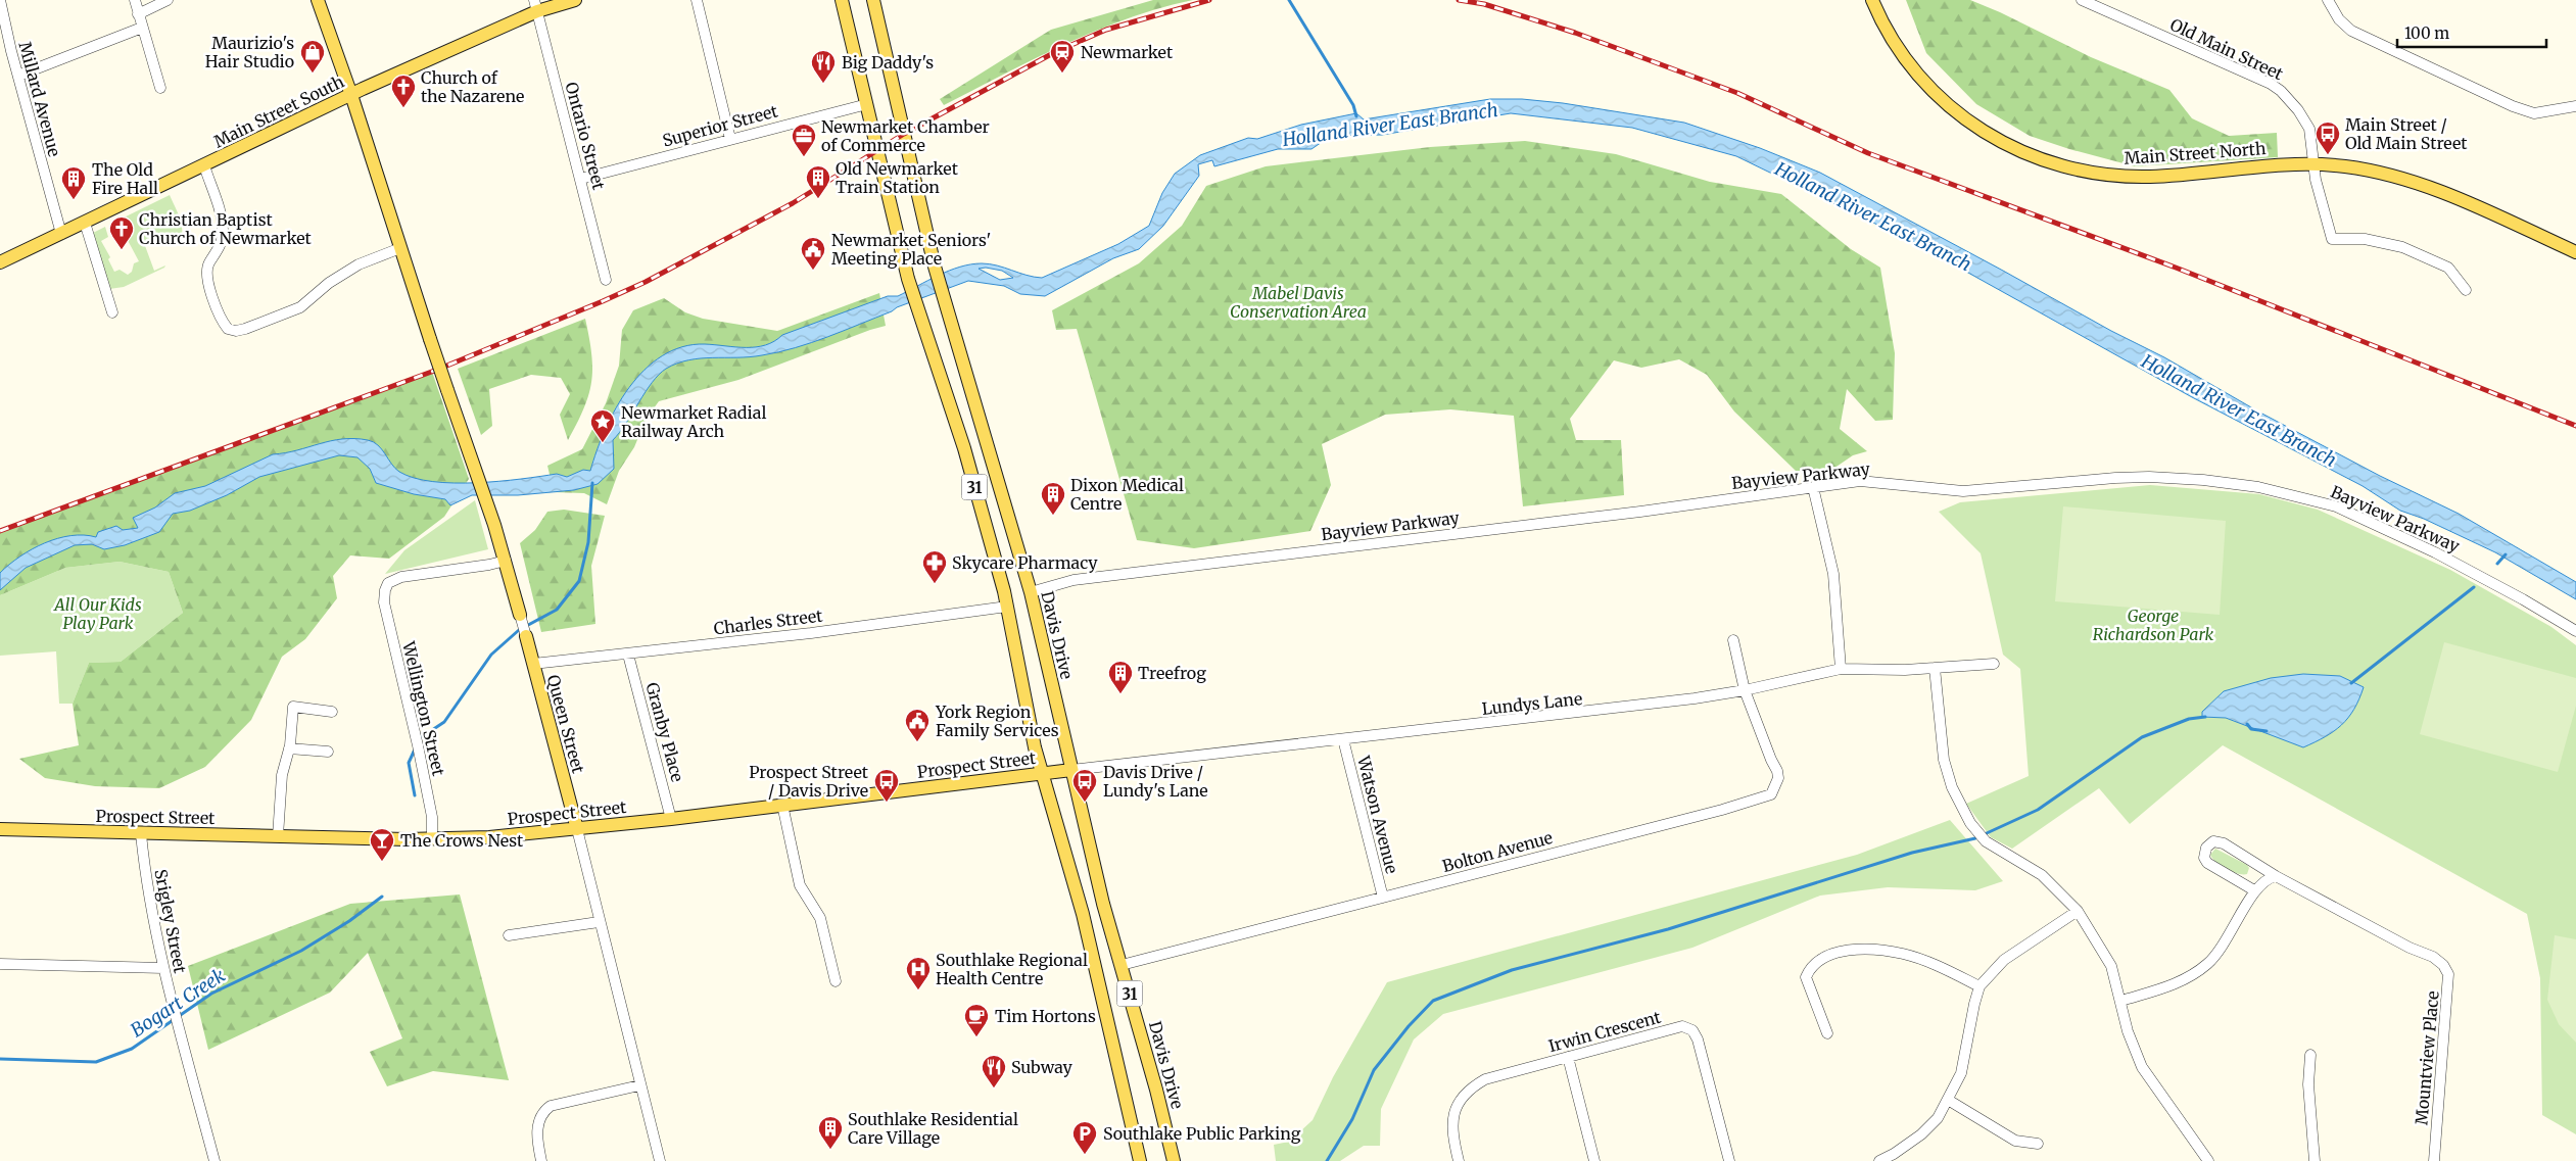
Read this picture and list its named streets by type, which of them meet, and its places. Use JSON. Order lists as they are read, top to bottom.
{
  "streets": {
    "main road": [
      "Main Street South",
      "Main Street North",
      "31",
      "Davis Drive",
      "Queen Street",
      "Prospect Street"
    ],
    "street": [
      "Old Main Street",
      "Millard Avenue",
      "Superior Street",
      "Ontario Street",
      "Bayview Parkway",
      "Charles Street",
      "Lundys Lane",
      "Wellington Street",
      "Granby Place",
      "Watson Avenue",
      "Bolton Avenue",
      "Srigley Street",
      "Irwin Crescent",
      "Mountview Place"
    ]
  },
  "crossings": [
    ["Old Main Street", "Main Street North"],
    ["Millard Avenue", "Main Street South"],
    ["Main Street South", "Ontario Street"],
    ["Main Street South", "Queen Street"],
    ["Superior Street", "Ontario Street"],
    ["Superior Street", "31"],
    ["Bayview Parkway", "Davis Drive"],
    ["31", "Charles Street"],
    ["31", "Prospect Street"],
    ["Charles Street", "Queen Street"],
    ["Charles Street", "Granby Place"],
    ["Davis Drive", "Lundys Lane"],
    ["Davis Drive", "Prospect Street"],
    ["Davis Drive", "Bolton Avenue"],
    ["Lundys Lane", "Prospect Street"],
    ["Lundys Lane", "Watson Avenue"],
    ["Lundys Lane", "Bolton Avenue"],
    ["Wellington Street", "Queen Street"],
    ["Wellington Street", "Prospect Street"],
    ["Queen Street", "Prospect Street"],
    ["Granby Place", "Prospect Street"],
    ["Prospect Street", "Srigley Street"],
    ["Watson Avenue", "Bolton Avenue"]
  ],
  "water": ["Holland River East Branch", "Bogart Creek"],
  "parks": ["Mabel Davis Conservation Area", "All Our Kids Play Park", "George Richardson Park"],
  "places": {
    "shop": ["Maurizio's Hair Studio"],
    "station": ["Newmarket"],
    "restaurant": ["Big Daddy's", "Subway"],
    "church": ["Church of the Nazarene", "Christian Baptist Church of Newmarket"],
    "bus stop": ["Main Street / Old Main Street", "Prospect Street / Davis Drive", "Davis Drive / Lundy's Lane"],
    "office": ["Newmarket Chamber of Commerce"],
    "building": [
      "Old Newmarket Train Station",
      "The Old Fire Hall",
      "Dixon Medical Centre",
      "Treefrog",
      "Southlake Residential Care Village"
    ],
    "public building": ["Newmarket Seniors' Meeting Place", "York Region Family Services"],
    "place": ["Newmarket Radial Railway Arch"],
    "pharmacy": ["Skycare Pharmacy"],
    "bar": ["The Crows Nest"],
    "hospital": ["Southlake Regional Health Centre"],
    "cafe": ["Tim Hortons"],
    "parking": ["Southlake Public Parking"]
  },
  "scale_bar": "100 m"
}
